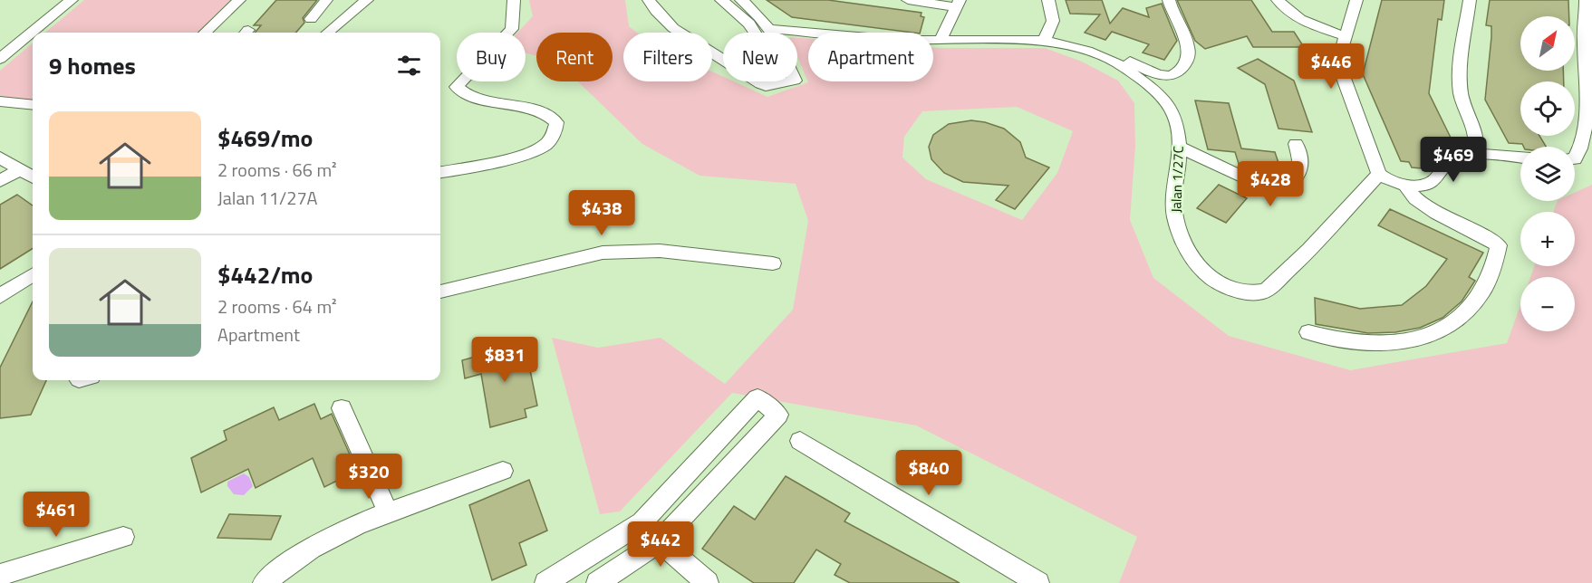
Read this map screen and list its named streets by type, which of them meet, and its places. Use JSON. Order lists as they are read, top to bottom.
{
  "streets": {
    "street": ["Jalan 1/27C"]
  },
  "north": "top right",
  "page": {
    "map_buttons": ["+", "−"],
    "chip": [
      "Buy",
      "Rent",
      "Filters",
      "New",
      "Apartment"
    ],
    "heading": "9 homes",
    "price": [
      "$446",
      "$469",
      "$428",
      "$438",
      "$831",
      "$840",
      "$320",
      "$461",
      "$442"
    ],
    "list": [
      {
        "name": "$469/mo",
        "note": "2 rooms · 66 m² · Jalan 11/27A"
      },
      {
        "name": "$442/mo",
        "note": "2 rooms · 64 m² · Apartment"
      }
    ]
  }
}
